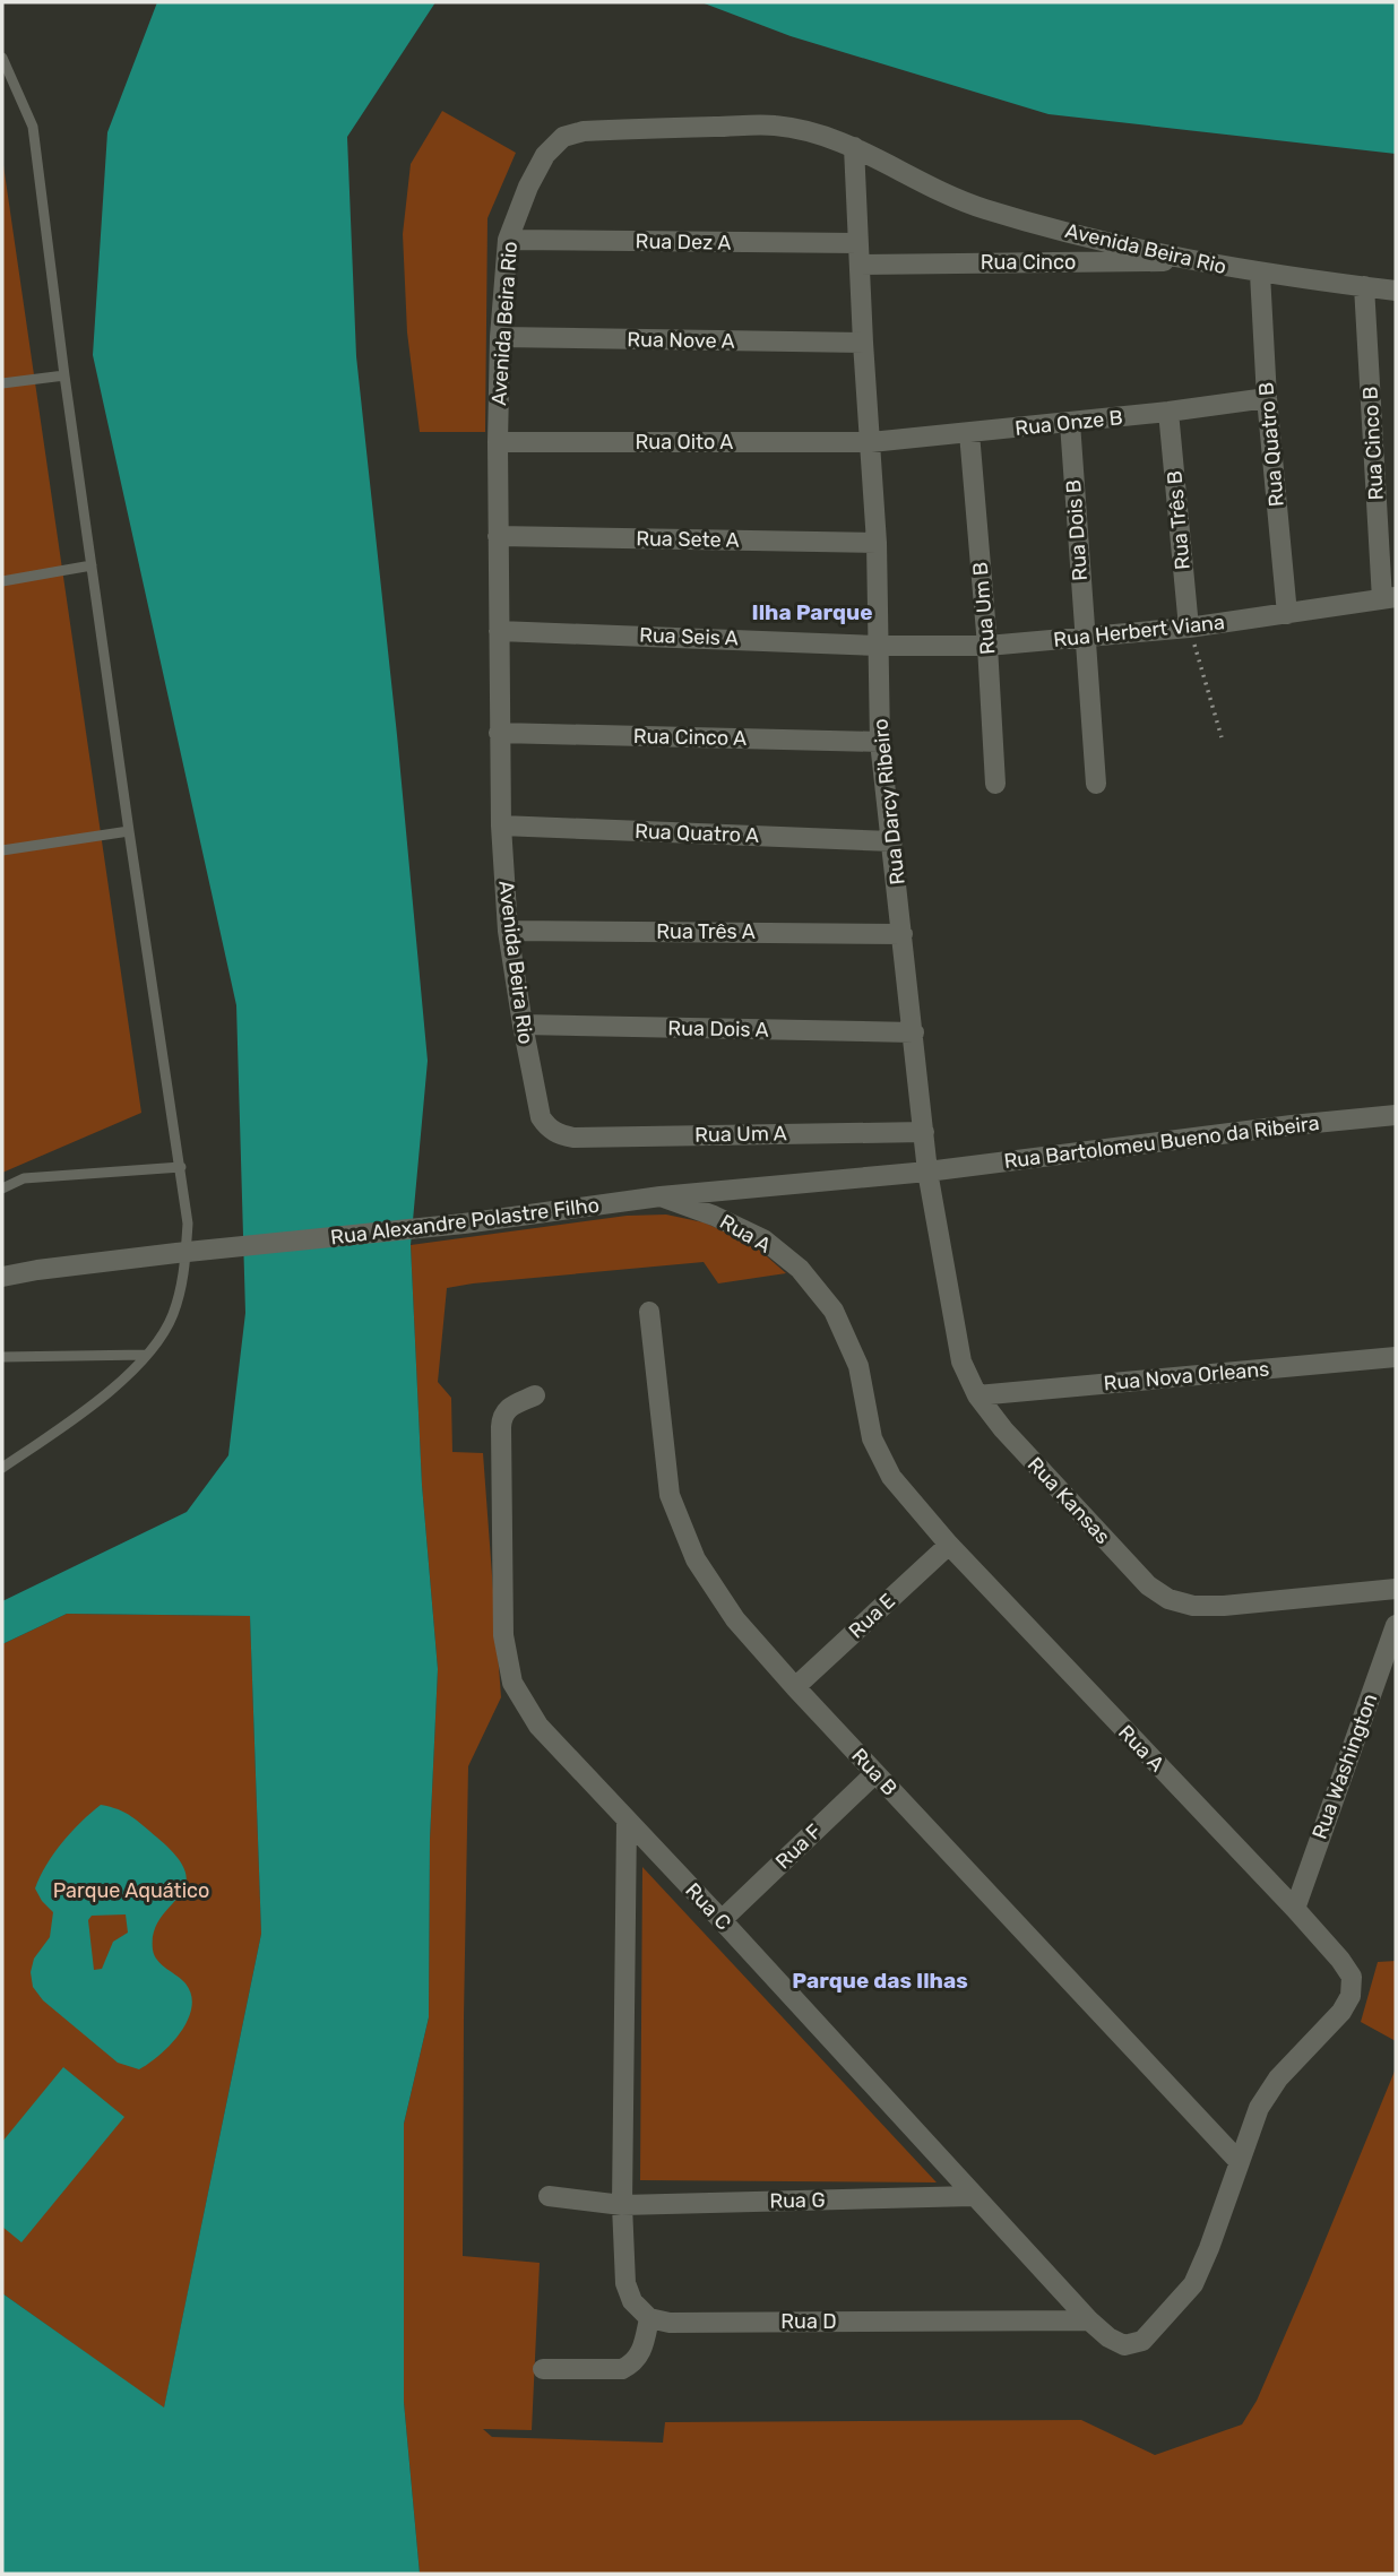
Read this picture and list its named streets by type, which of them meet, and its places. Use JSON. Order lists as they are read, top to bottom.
{
  "streets": {
    "street": [
      "Rua Dez A",
      "Avenida Beira Rio",
      "Rua Cinco",
      "Rua Nove A",
      "Rua Onze B",
      "Rua Oito A",
      "Rua Cinco B",
      "Rua Quatro B",
      "Rua Três B",
      "Rua Dois B",
      "Rua Sete A",
      "Rua Um B",
      "Rua Herbert Viana",
      "Rua Seis A",
      "Rua Cinco A",
      "Rua Darcy Ribeiro",
      "Rua Quatro A",
      "Rua Três A",
      "Rua Dois A",
      "Rua Um A",
      "Rua Bartolomeu Bueno da Ribeira",
      "Rua Alexandre Polastre Filho",
      "Rua A",
      "Rua Nova Orleans",
      "Rua Kansas",
      "Rua E",
      "Rua Washington",
      "Rua B",
      "Rua F",
      "Rua C",
      "Rua G",
      "Rua D"
    ]
  },
  "crossings": [
    ["Rua Dez A", "Avenida Beira Rio"],
    ["Rua Dez A", "Rua Darcy Ribeiro"],
    ["Avenida Beira Rio", "Rua Cinco"],
    ["Avenida Beira Rio", "Rua Nove A"],
    ["Avenida Beira Rio", "Rua Oito A"],
    ["Avenida Beira Rio", "Rua Cinco B"],
    ["Avenida Beira Rio", "Rua Quatro B"],
    ["Avenida Beira Rio", "Rua Sete A"],
    ["Avenida Beira Rio", "Rua Seis A"],
    ["Avenida Beira Rio", "Rua Cinco A"],
    ["Avenida Beira Rio", "Rua Darcy Ribeiro"],
    ["Avenida Beira Rio", "Rua Quatro A"],
    ["Avenida Beira Rio", "Rua Três A"],
    ["Avenida Beira Rio", "Rua Dois A"],
    ["Avenida Beira Rio", "Rua Um A"],
    ["Rua Cinco", "Rua Darcy Ribeiro"],
    ["Rua Nove A", "Rua Darcy Ribeiro"],
    ["Rua Onze B", "Rua Oito A"],
    ["Rua Onze B", "Rua Quatro B"],
    ["Rua Onze B", "Rua Três B"],
    ["Rua Onze B", "Rua Dois B"],
    ["Rua Onze B", "Rua Um B"],
    ["Rua Onze B", "Rua Darcy Ribeiro"],
    ["Rua Oito A", "Rua Darcy Ribeiro"],
    ["Rua Cinco B", "Rua Herbert Viana"],
    ["Rua Quatro B", "Rua Herbert Viana"],
    ["Rua Três B", "Rua Herbert Viana"],
    ["Rua Dois B", "Rua Herbert Viana"],
    ["Rua Sete A", "Rua Darcy Ribeiro"],
    ["Rua Um B", "Rua Herbert Viana"],
    ["Rua Herbert Viana", "Rua Seis A"],
    ["Rua Herbert Viana", "Rua Darcy Ribeiro"],
    ["Rua Seis A", "Rua Darcy Ribeiro"],
    ["Rua Cinco A", "Rua Darcy Ribeiro"],
    ["Rua Darcy Ribeiro", "Rua Quatro A"],
    ["Rua Darcy Ribeiro", "Rua Três A"],
    ["Rua Darcy Ribeiro", "Rua Dois A"],
    ["Rua Darcy Ribeiro", "Rua Um A"],
    ["Rua Darcy Ribeiro", "Rua Bartolomeu Bueno da Ribeira"],
    ["Rua Darcy Ribeiro", "Rua Alexandre Polastre Filho"],
    ["Rua Darcy Ribeiro", "Rua Kansas"],
    ["Rua Bartolomeu Bueno da Ribeira", "Rua Alexandre Polastre Filho"],
    ["Rua Bartolomeu Bueno da Ribeira", "Rua Kansas"],
    ["Rua Alexandre Polastre Filho", "Rua A"],
    ["Rua Alexandre Polastre Filho", "Rua Kansas"],
    ["Rua A", "Rua E"],
    ["Rua A", "Rua Washington"],
    ["Rua A", "Rua B"],
    ["Rua A", "Rua C"],
    ["Rua Nova Orleans", "Rua Kansas"],
    ["Rua E", "Rua B"],
    ["Rua B", "Rua F"],
    ["Rua F", "Rua C"],
    ["Rua C", "Rua G"],
    ["Rua C", "Rua D"]
  ],
  "districts": ["Ilha Parque", "Parque das Ilhas"],
  "parks": ["Parque Aquático"]
}
